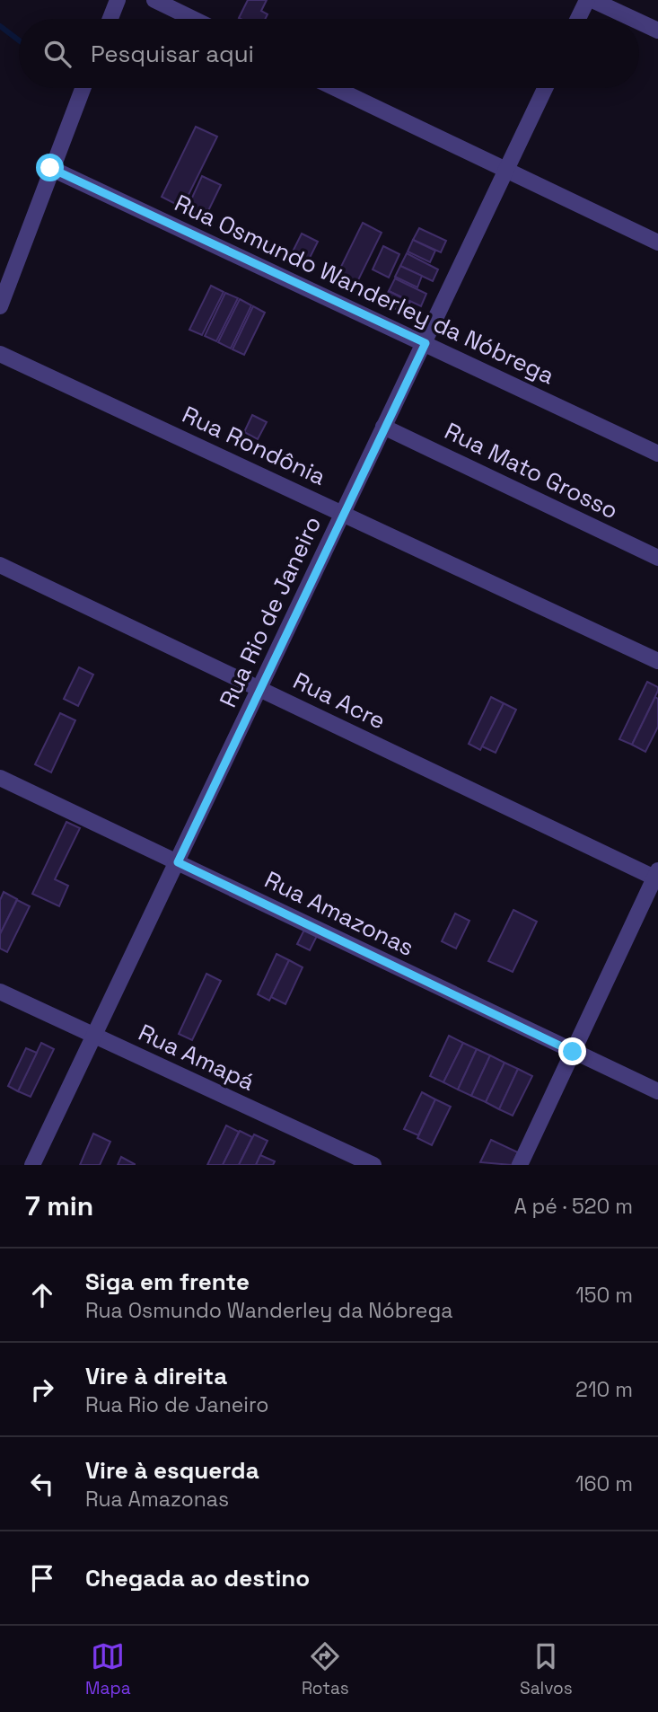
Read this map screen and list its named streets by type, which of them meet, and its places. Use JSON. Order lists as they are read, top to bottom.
{
  "streets": {
    "street": [
      "Rua Osmundo Wanderley da Nóbrega",
      "Rua Rondônia",
      "Rua Mato Grosso",
      "Rua Rio de Janeiro",
      "Rua Acre",
      "Rua Amazonas",
      "Rua Amapá"
    ]
  },
  "crossings": [
    ["Rua Osmundo Wanderley da Nóbrega", "Rua Rio de Janeiro"],
    ["Rua Rondônia", "Rua Rio de Janeiro"],
    ["Rua Mato Grosso", "Rua Rio de Janeiro"],
    ["Rua Rio de Janeiro", "Rua Acre"],
    ["Rua Rio de Janeiro", "Rua Amazonas"],
    ["Rua Rio de Janeiro", "Rua Amapá"]
  ],
  "page": {
    "search": "Pesquisar aqui",
    "heading": ["7 min", "A pé · 520 m"],
    "list": [
      ["Siga em frente", "Rua Osmundo Wanderley da Nóbrega", "150 m"],
      ["Vire à direita", "Rua Rio de Janeiro", "210 m"],
      ["Vire à esquerda", "Rua Amazonas", "160 m"],
      "Chegada ao destino"
    ],
    "nav": ["Mapa", "Rotas", "Salvos"]
  }
}
